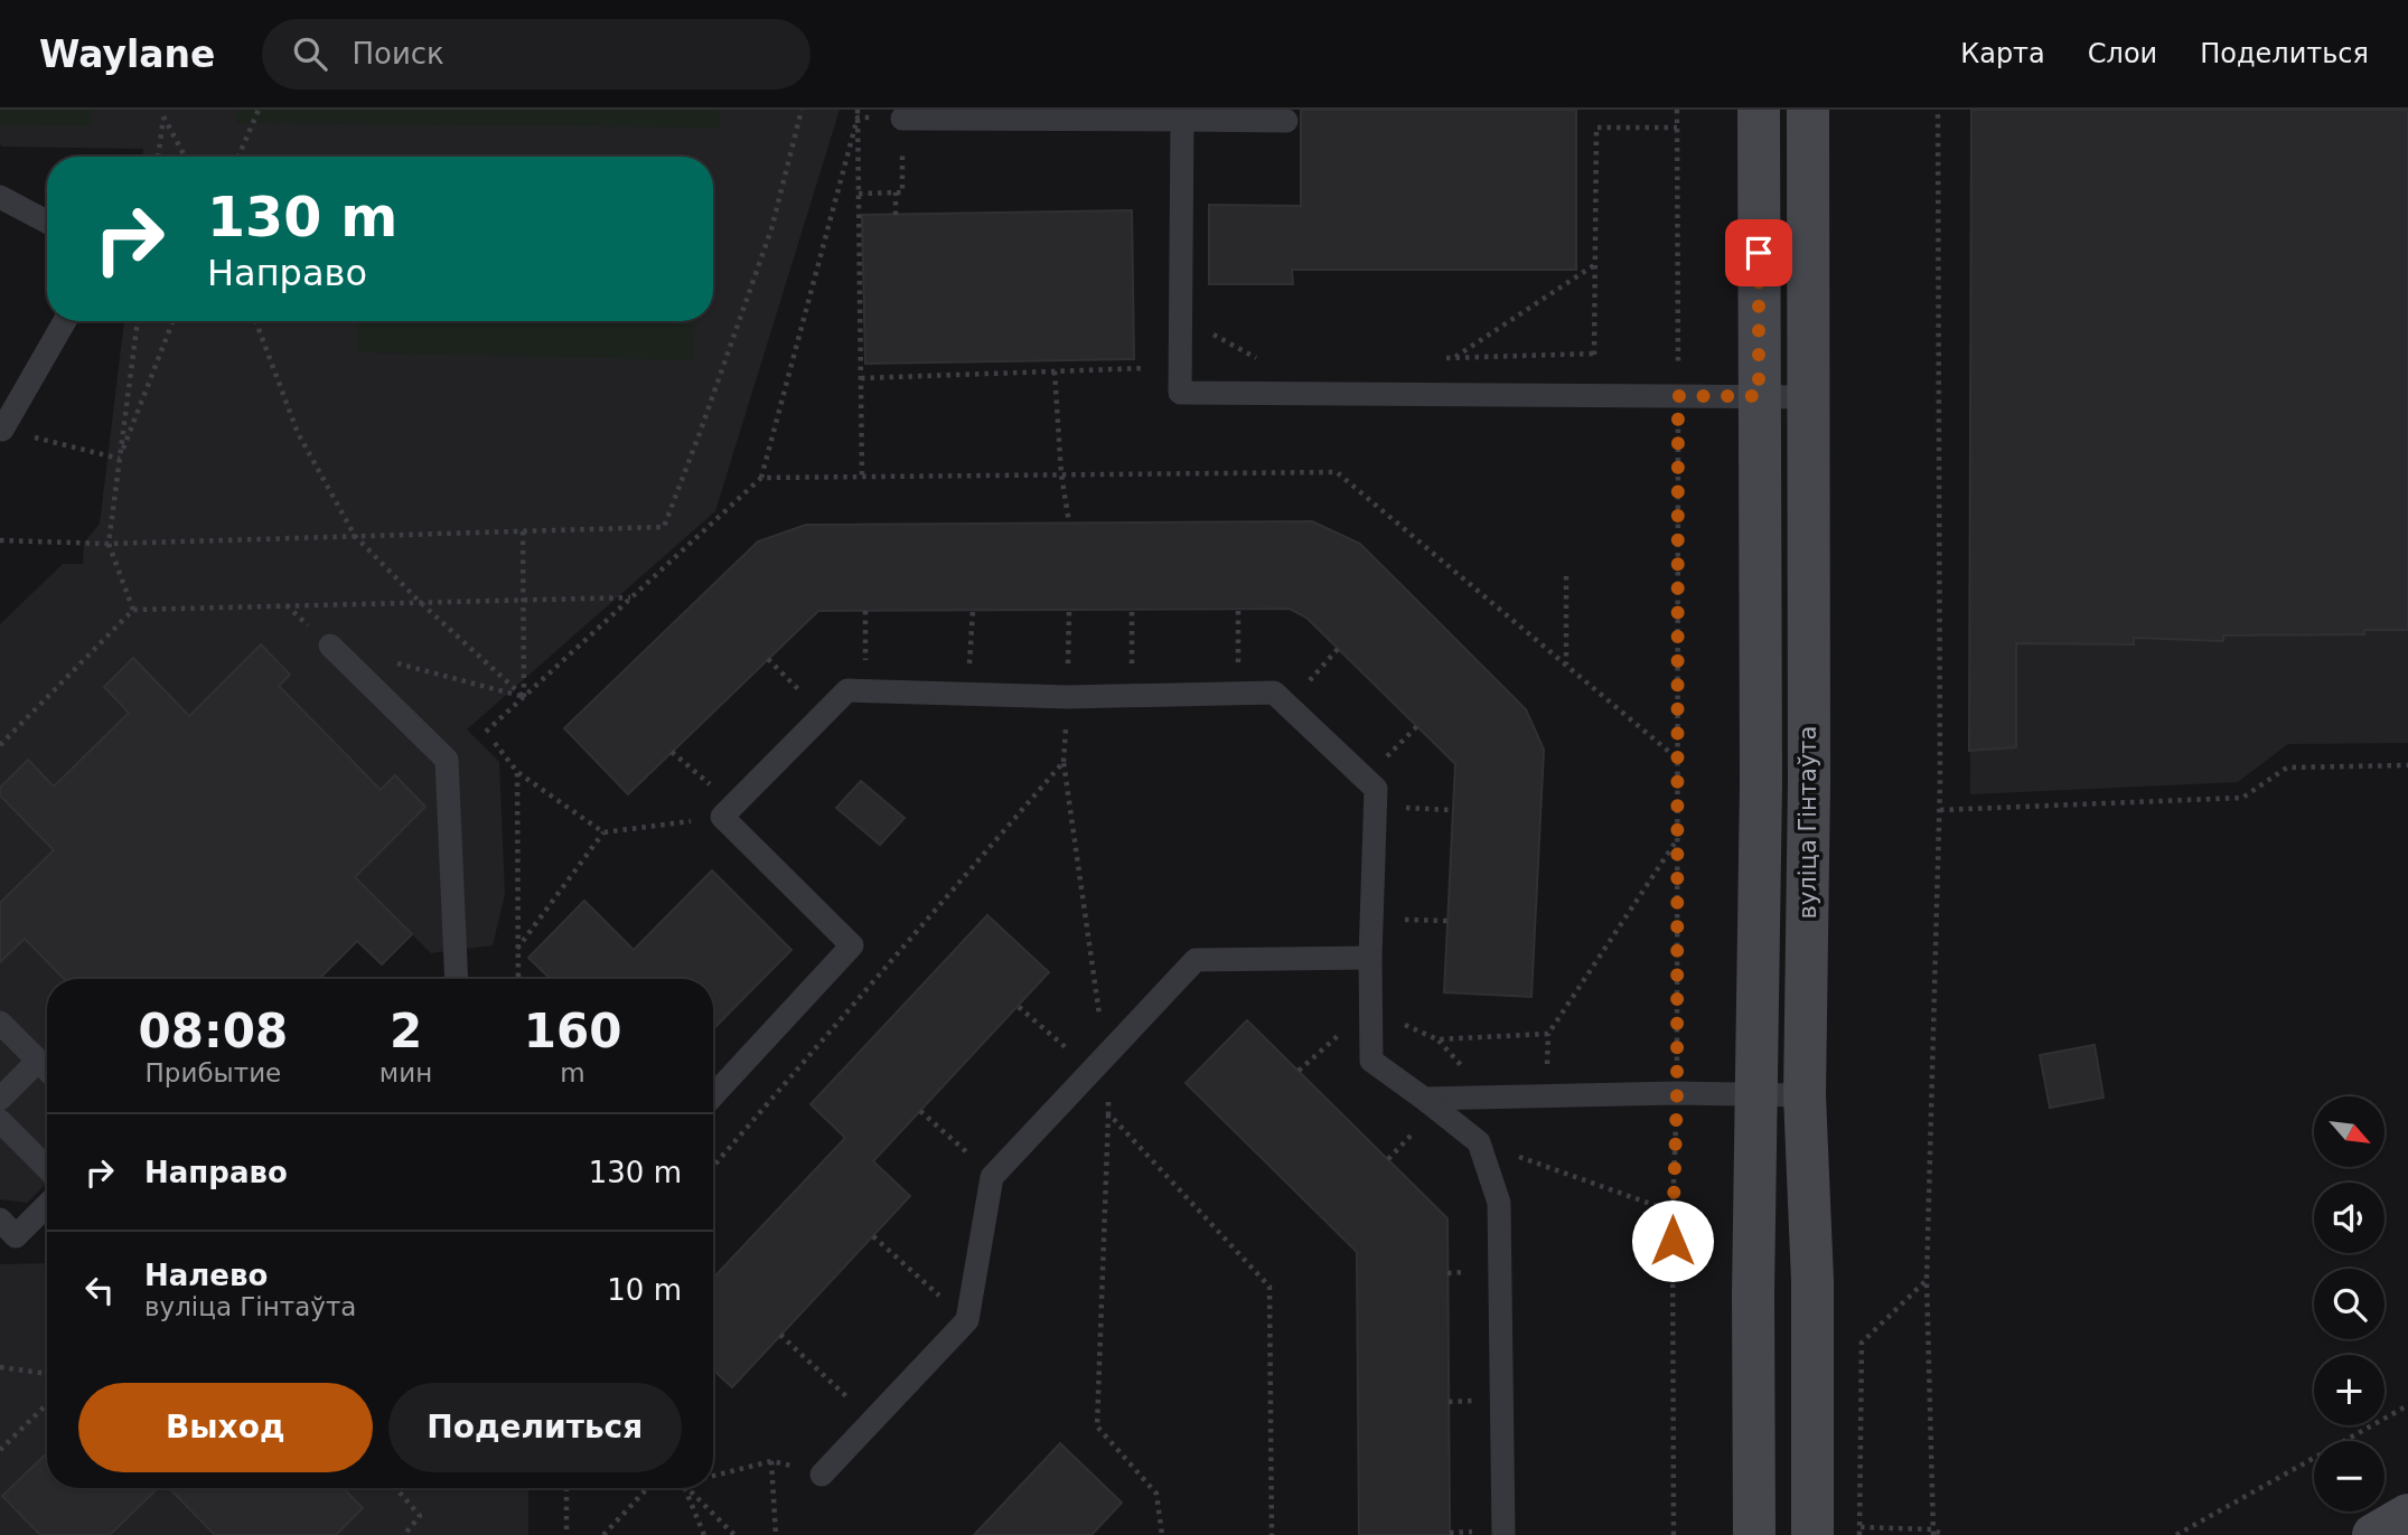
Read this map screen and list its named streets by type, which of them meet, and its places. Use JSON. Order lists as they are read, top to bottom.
{
  "streets": {
    "main road": ["вуліца Гінтаўта"]
  },
  "north": "bottom right",
  "page": {
    "header": "Waylane",
    "search": "Поиск",
    "nav": ["Карта", "Слои", "Поделиться"],
    "turn": ["130 m", "Направо"],
    "eta": [
      "08:08",
      "Прибытие",
      "2",
      "мин",
      "160",
      "m"
    ],
    "map_buttons": ["+", "−"],
    "list": [
      {
        "name": "Направо",
        "value": "130 m"
      },
      {
        "name": "Налево",
        "note": "вуліца Гінтаўта",
        "value": "10 m"
      }
    ],
    "buttons": ["Выход", "Поделиться"]
  }
}
